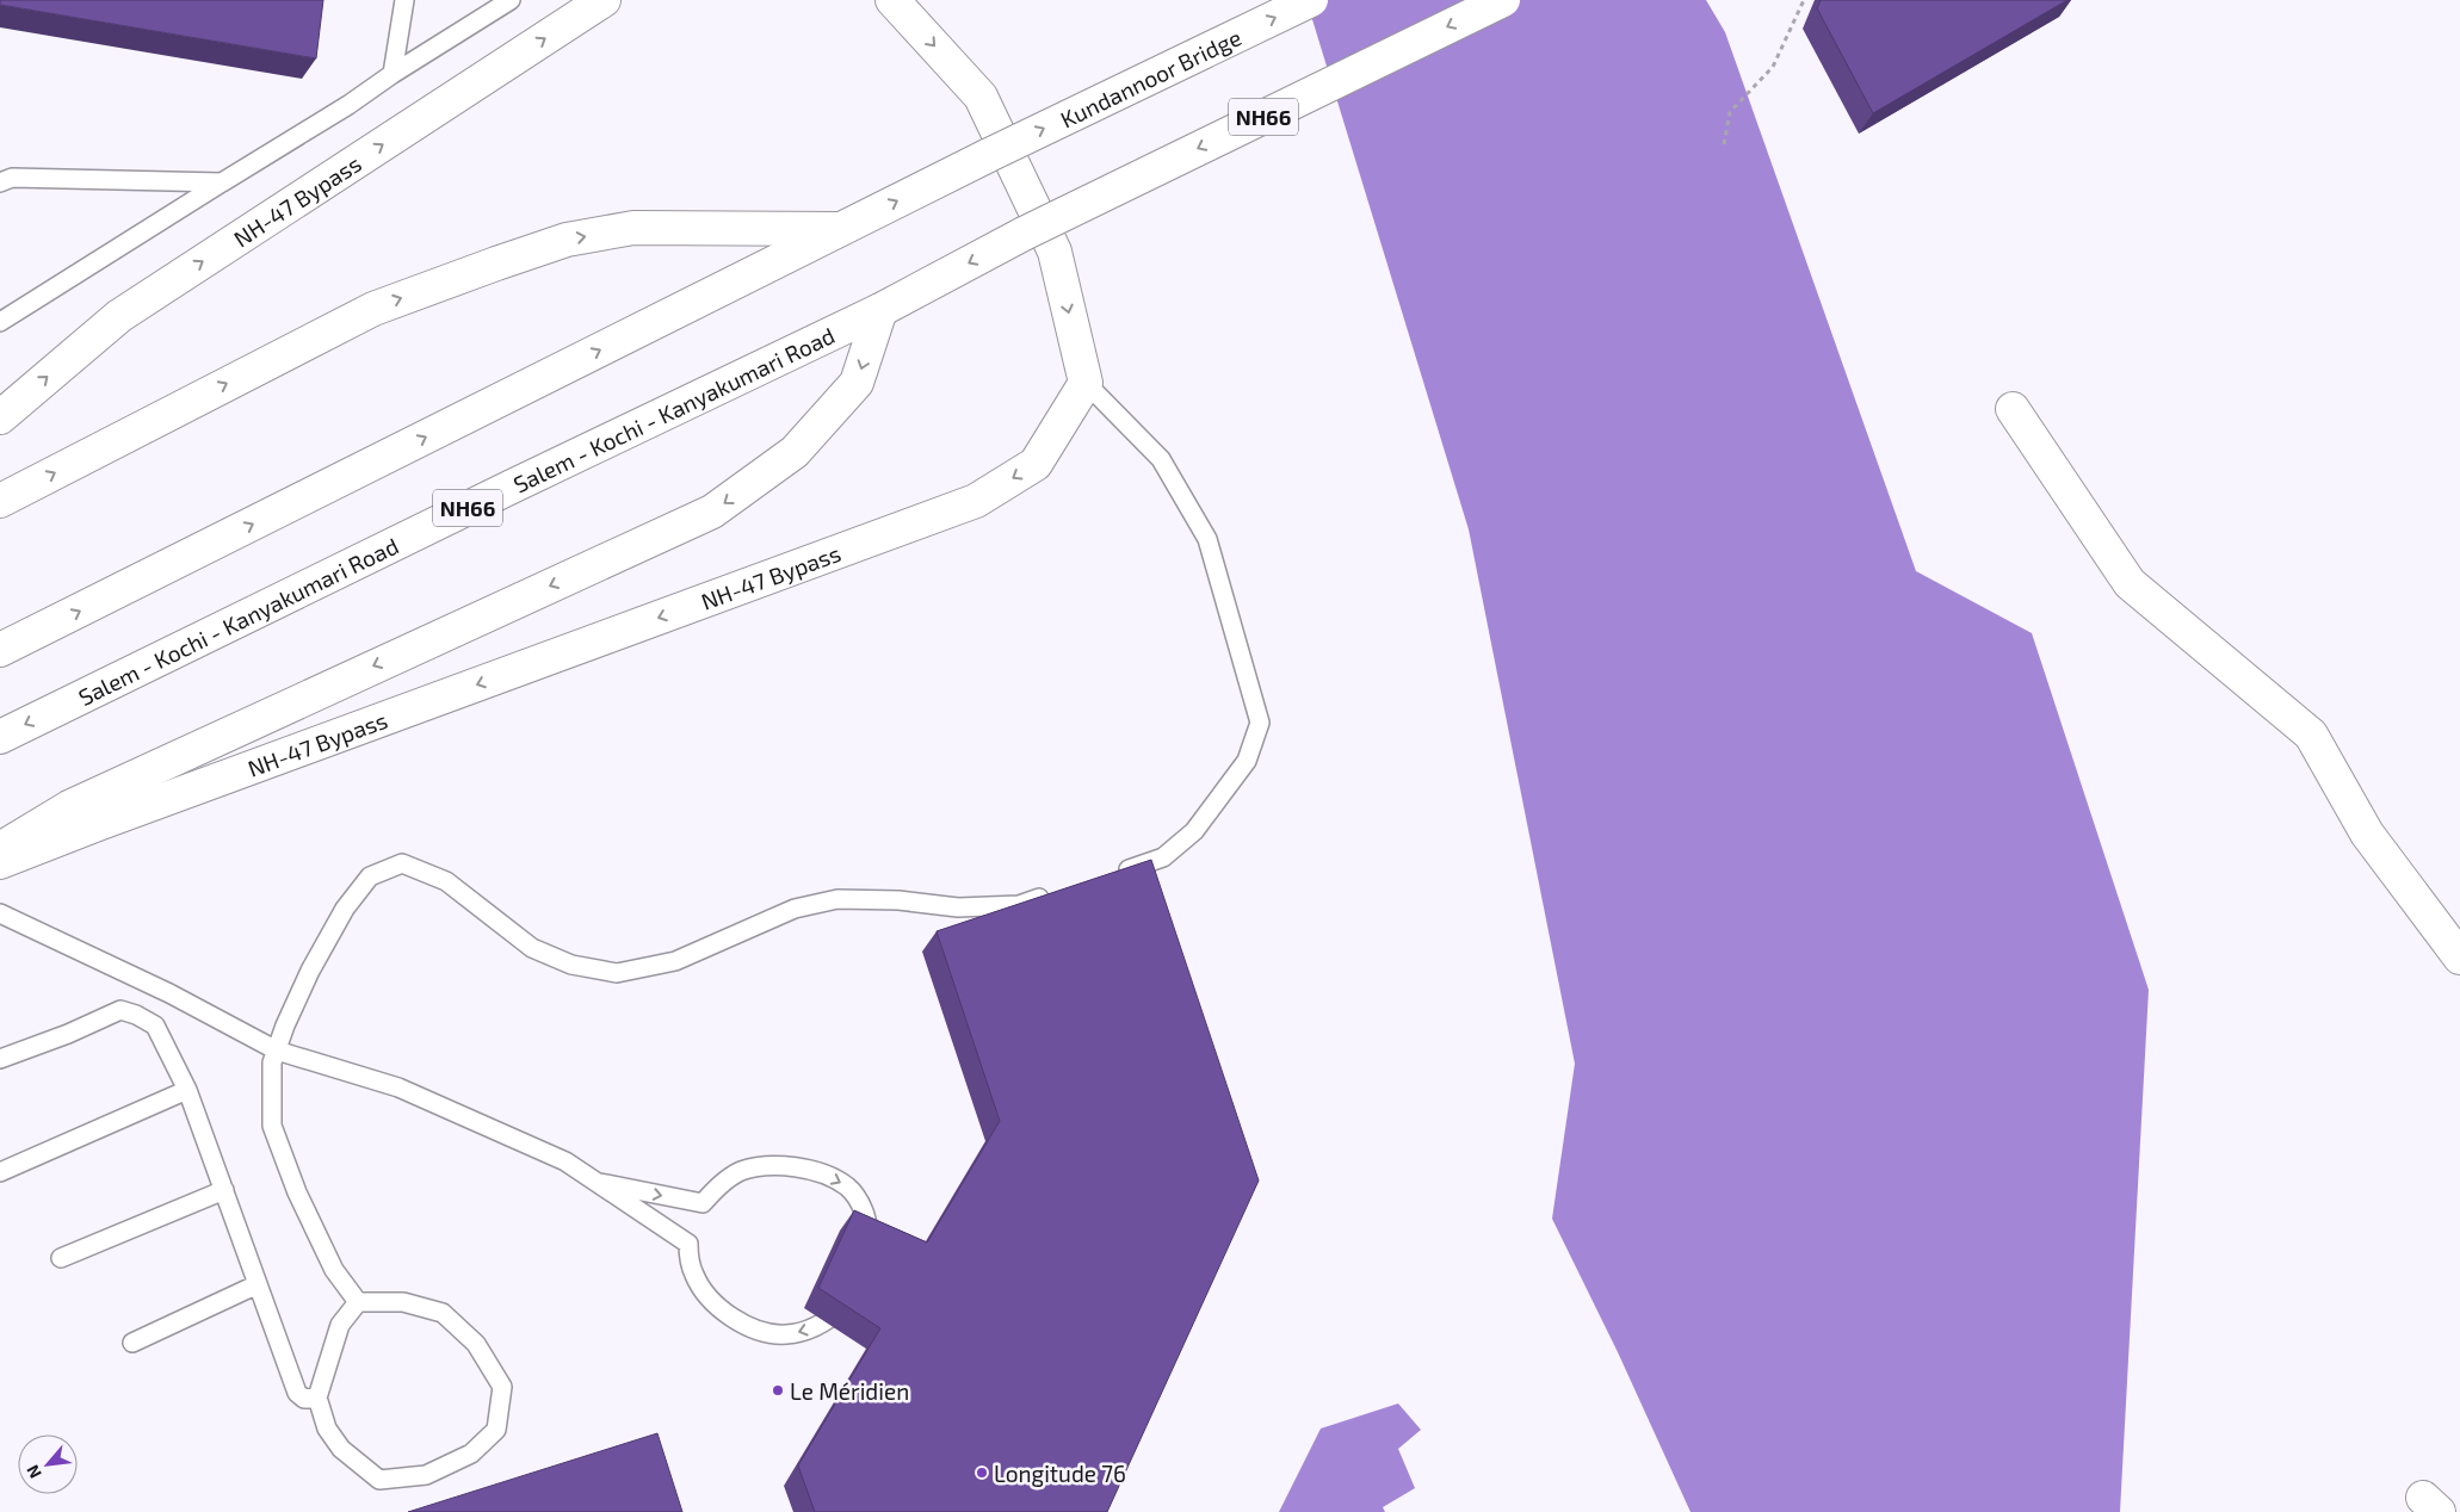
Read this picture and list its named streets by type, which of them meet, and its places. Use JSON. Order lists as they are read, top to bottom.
{
  "streets": {
    "main road": [
      "Kundannoor Bridge",
      "NH66",
      "NH-47 Bypass",
      "Salem - Kochi - Kanyakumari Road"
    ]
  },
  "one_way": ["Kundannoor Bridge"],
  "places": ["Le Méridien", "Longitude 76"],
  "north": "bottom left"
}
